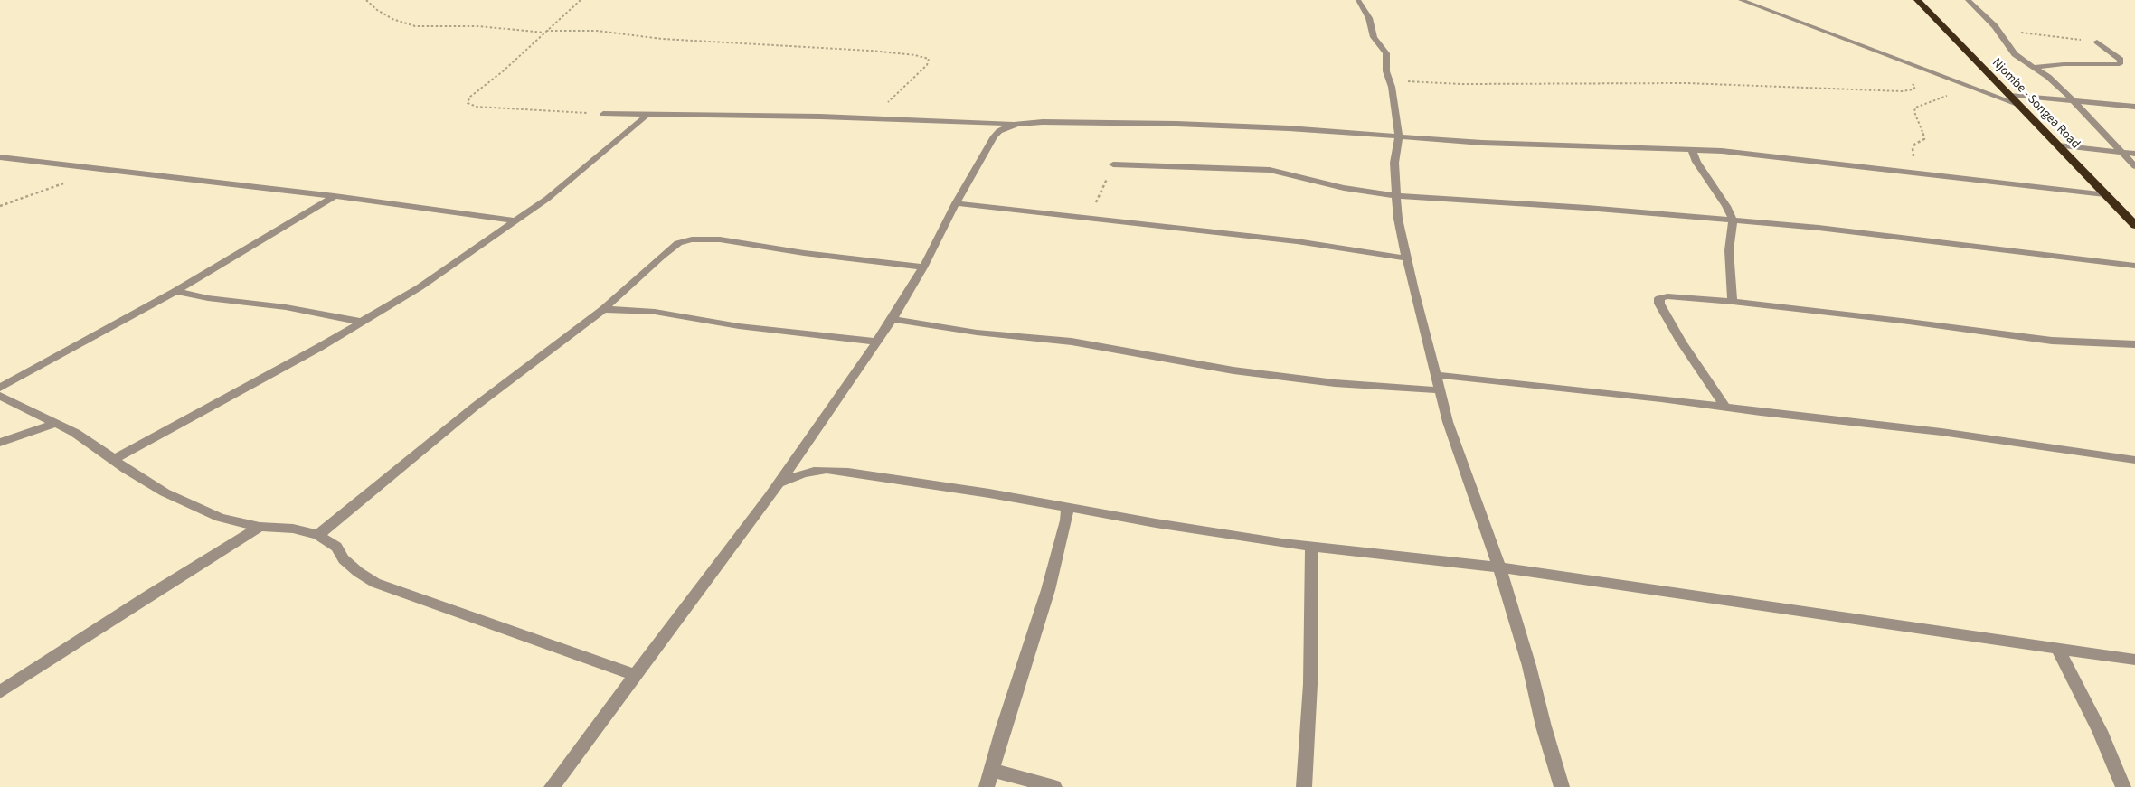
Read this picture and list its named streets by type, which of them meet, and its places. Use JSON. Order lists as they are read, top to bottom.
{
  "streets": {
    "highway": ["Njombe - Songea Road"]
  }
}
